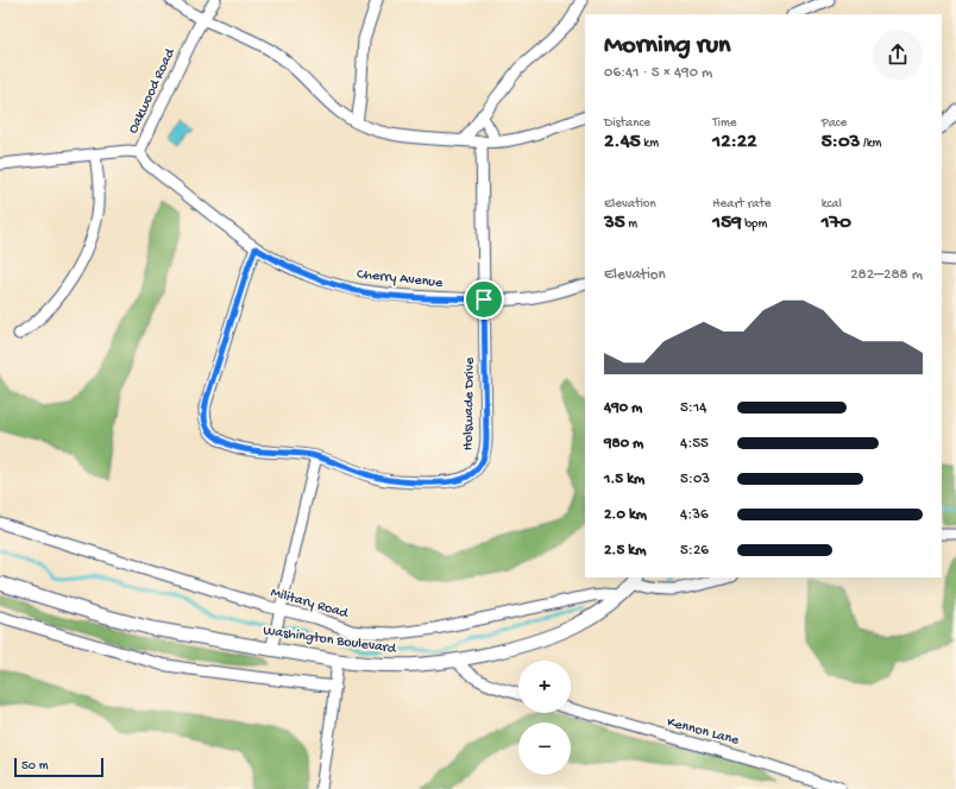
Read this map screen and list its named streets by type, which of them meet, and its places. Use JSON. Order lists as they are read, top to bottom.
{
  "streets": {
    "street": [
      "Oakwood Road",
      "Cherry Avenue",
      "Holswade Drive",
      "Military Road",
      "Washington Boulevard",
      "Kennon Lane"
    ]
  },
  "crossings": [
    ["Oakwood Road", "Cherry Avenue"],
    ["Cherry Avenue", "Holswade Drive"],
    ["Military Road", "Washington Boulevard"]
  ],
  "scale_bar": "50 m",
  "page": {
    "heading": ["Morning run", "06:41 · 5 × 490 m"],
    "stats": [
      ["Distance", "2.45 km"],
      ["Time", "12:22"],
      ["Pace", "5:03 /km"],
      ["Elevation", "35 m"],
      ["Heart rate", "159 bpm"],
      ["kcal", "170"]
    ],
    "chart": ["Elevation", "282–288 m"],
    "list": [
      {
        "name": "490 m",
        "note": "5:14"
      },
      {
        "name": "980 m",
        "note": "4:55"
      },
      {
        "name": "1.5 km",
        "note": "5:03"
      },
      {
        "name": "2.0 km",
        "note": "4:36"
      },
      {
        "name": "2.5 km",
        "note": "5:26"
      }
    ],
    "map_buttons": ["+", "−"],
    "scale": "50 m"
  }
}
